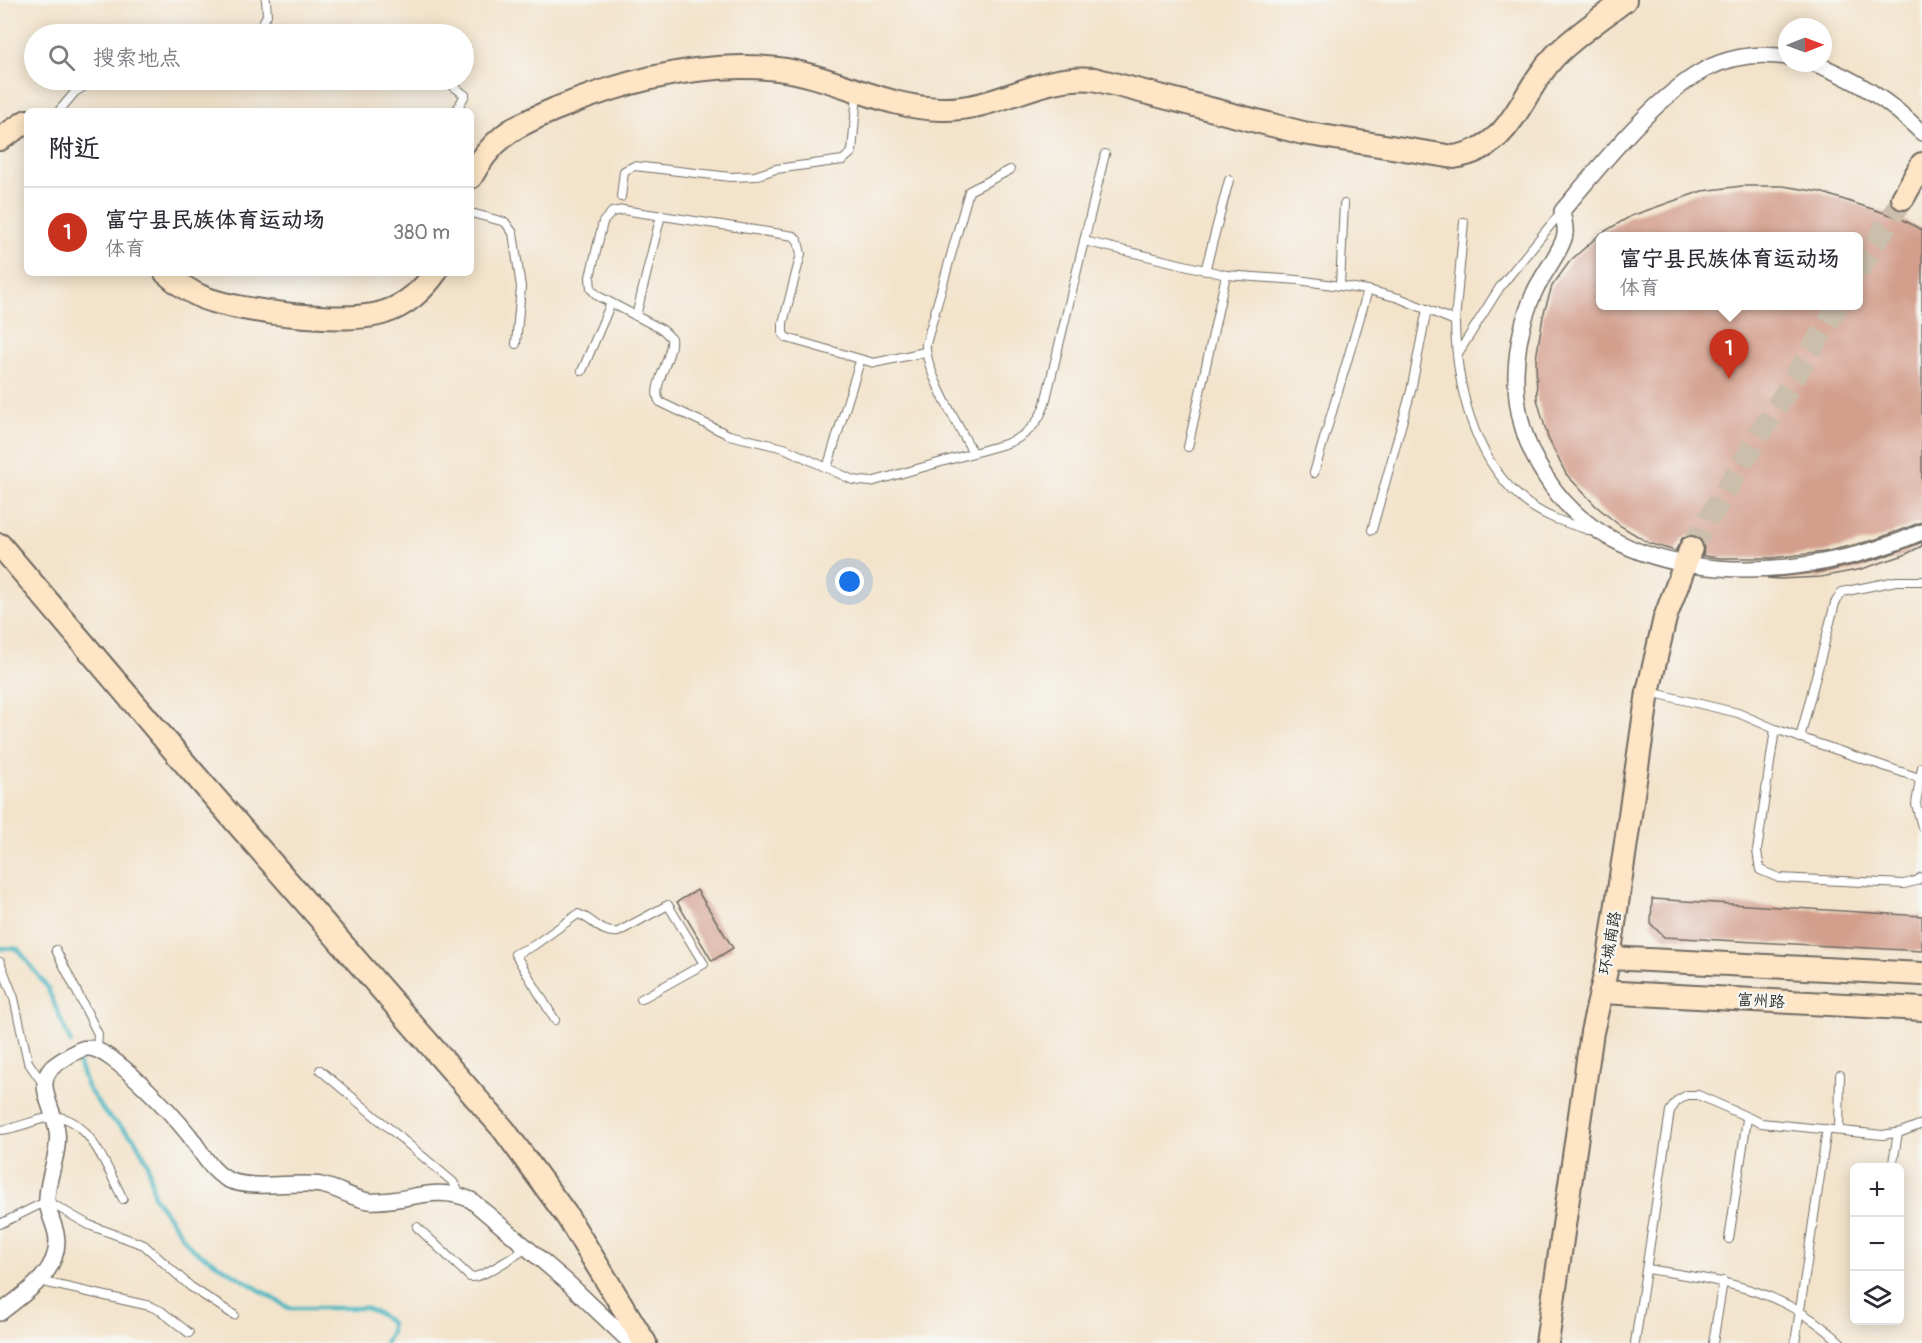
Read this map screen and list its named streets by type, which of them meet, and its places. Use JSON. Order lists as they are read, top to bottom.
{
  "streets": {
    "main road": ["环城南路", "富州路"]
  },
  "crossings": [
    ["环城南路", "富州路"]
  ],
  "north": "right",
  "page": {
    "search": "搜索地点",
    "heading": "附近",
    "list": [
      {
        "mark": "1",
        "name": "富宁县民族体育运动场",
        "note": "体育",
        "value": "380 m"
      }
    ],
    "popup": ["富宁县民族体育运动场", "体育"],
    "pins": "1",
    "map_buttons": ["+", "−"]
  }
}
